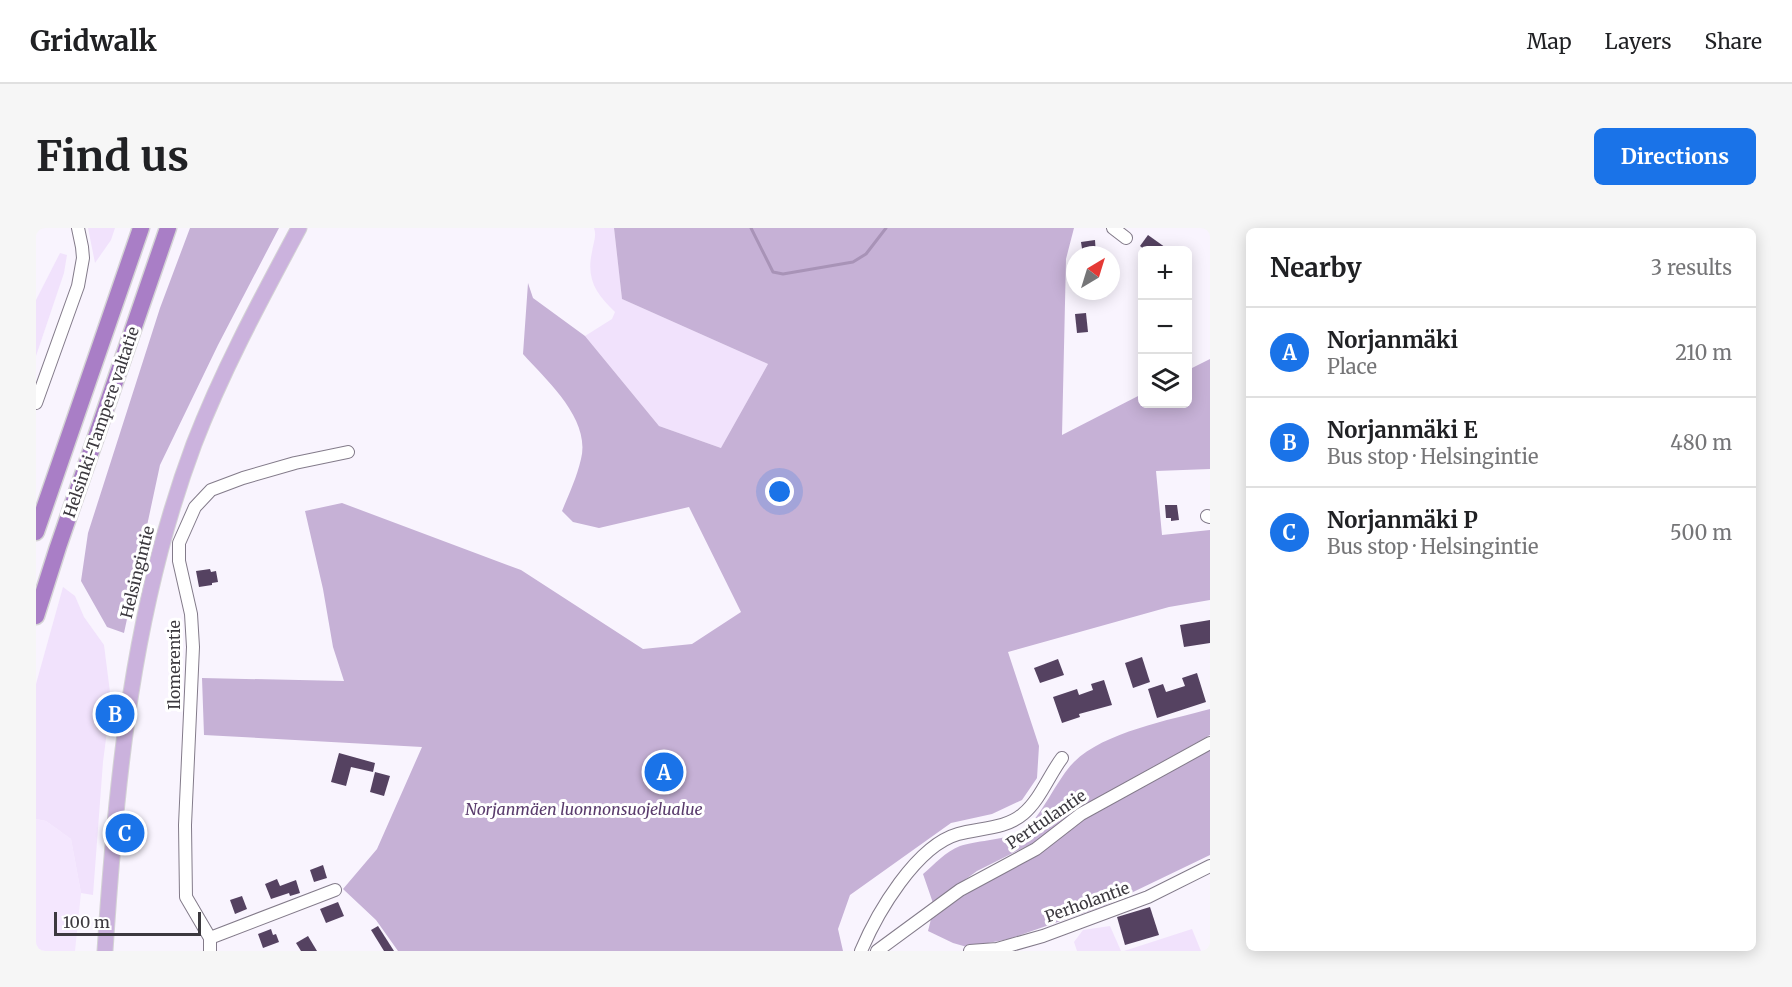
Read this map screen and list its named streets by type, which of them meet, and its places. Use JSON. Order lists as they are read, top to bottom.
{
  "streets": {
    "highway": ["Helsinki-Tampere valtatie"],
    "main road": ["Helsingintie"],
    "street": ["Ilomerentie", "Perttulantie", "Perholantie"]
  },
  "parks": ["Norjanmäen luonnonsuojelualue"],
  "scale_bar": "100 m",
  "north": "top right",
  "page": {
    "header": "Gridwalk",
    "nav": ["Map", "Layers", "Share"],
    "buttons": "Directions",
    "title": "Find us",
    "heading": ["Nearby", "3 results"],
    "map_buttons": ["+", "−"],
    "list": [
      {
        "mark": "A",
        "name": "Norjanmäki",
        "note": "Place",
        "value": "210 m"
      },
      {
        "mark": "B",
        "name": "Norjanmäki E",
        "note": "Bus stop · Helsingintie",
        "value": "480 m"
      },
      {
        "mark": "C",
        "name": "Norjanmäki P",
        "note": "Bus stop · Helsingintie",
        "value": "500 m"
      }
    ],
    "pins": ["B", "A", "C"],
    "scale": "100 m"
  }
}
